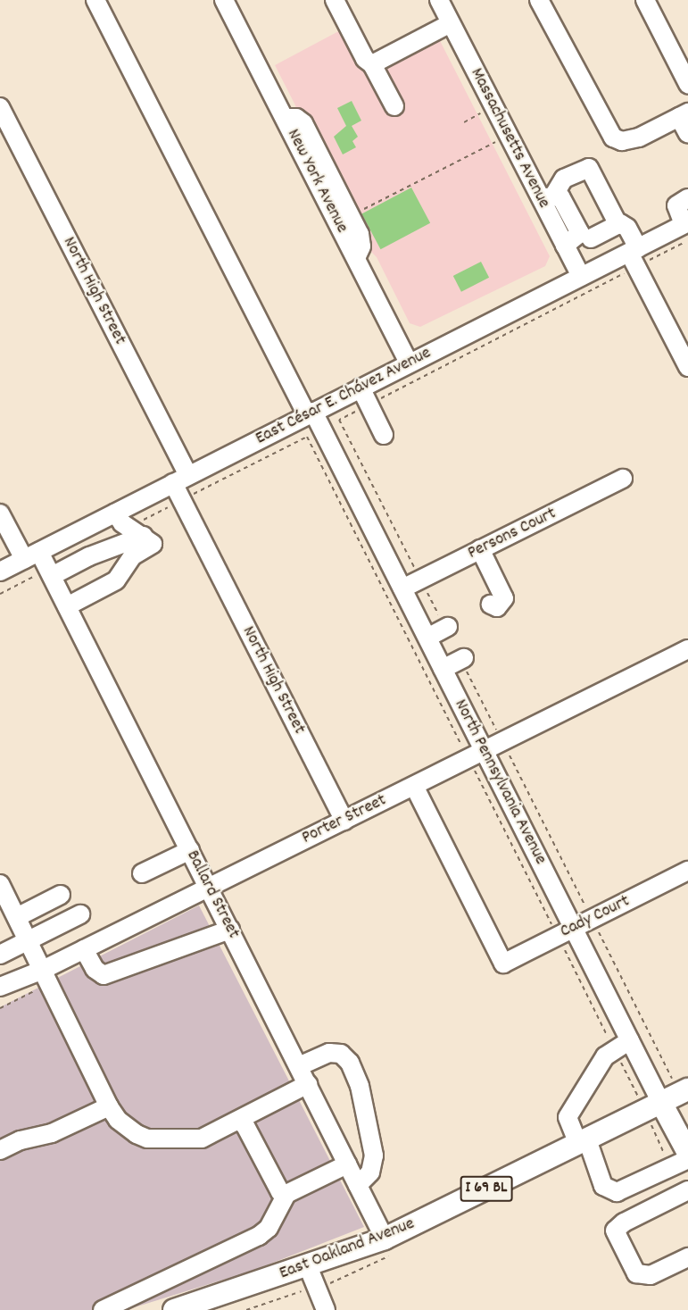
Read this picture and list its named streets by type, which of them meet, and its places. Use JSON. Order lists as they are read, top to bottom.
{
  "streets": {
    "main road": ["North Pennsylvania Avenue", "I 69 BL", "East Oakland Avenue"],
    "street": [
      "Massachusetts Avenue",
      "New York Avenue",
      "North High Street",
      "East César E. Chávez Avenue",
      "Persons Court",
      "Porter Street",
      "Ballard Street",
      "Cady Court"
    ]
  },
  "crossings": [
    ["Massachusetts Avenue", "East César E. Chávez Avenue"],
    ["New York Avenue", "East César E. Chávez Avenue"],
    ["North High Street", "East César E. Chávez Avenue"],
    ["North High Street", "Porter Street"],
    ["East César E. Chávez Avenue", "North Pennsylvania Avenue"],
    ["East César E. Chávez Avenue", "Ballard Street"],
    ["Persons Court", "North Pennsylvania Avenue"],
    ["North Pennsylvania Avenue", "Porter Street"],
    ["North Pennsylvania Avenue", "Cady Court"],
    ["North Pennsylvania Avenue", "East Oakland Avenue"],
    ["Porter Street", "Ballard Street"],
    ["Porter Street", "Cady Court"],
    ["Ballard Street", "East Oakland Avenue"]
  ]
}
